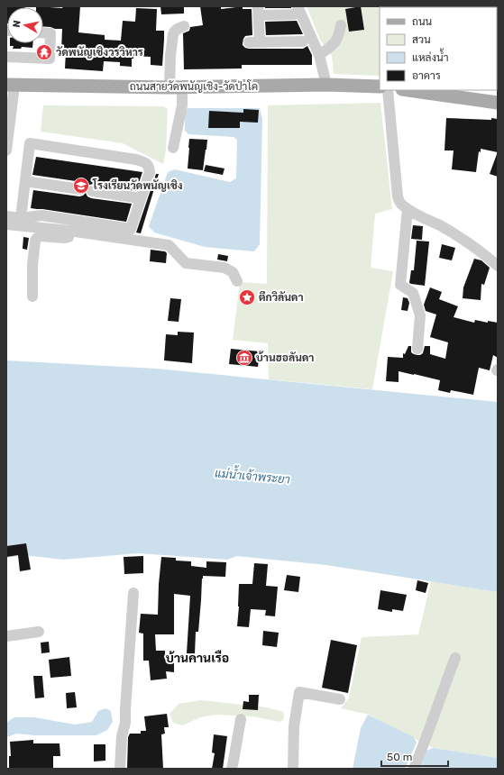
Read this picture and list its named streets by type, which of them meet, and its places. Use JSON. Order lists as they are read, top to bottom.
{
  "streets": {
    "main road": ["ถนนสายวัดพนัญเชิง-วัดป่าโค"]
  },
  "districts": ["บ้านคานเรือ"],
  "water": ["แม่น้ำเจ้าพระยา"],
  "places": {
    "temple": ["วัดพนัญเชิงวรวิหาร"],
    "school or university": ["โรงเรียนวัดพนัญเชิง"],
    "place": ["ตึกวิลันดา"],
    "museum": ["บ้านฮอลันดา"]
  },
  "legend": [
    "ถนน",
    "สวน",
    "แหล่งน้ำ",
    "อาคาร"
  ],
  "scale_bar": "50 m",
  "north": "left"
}
